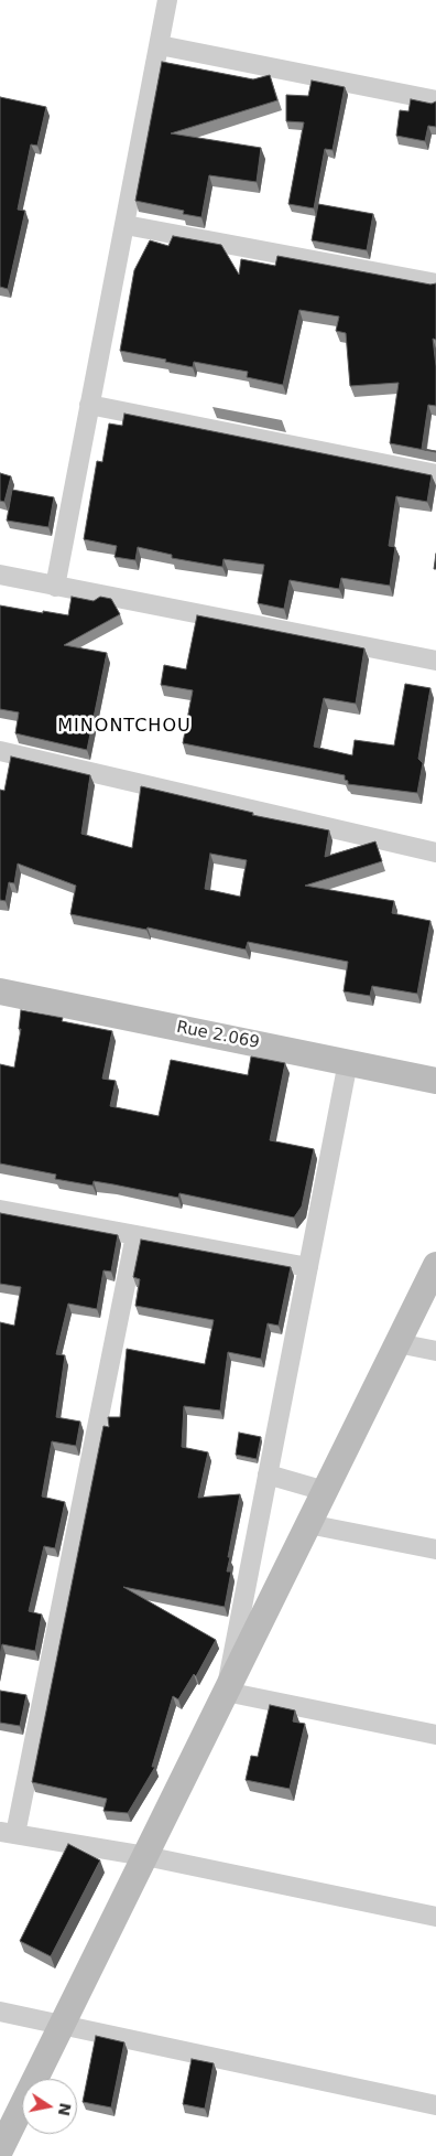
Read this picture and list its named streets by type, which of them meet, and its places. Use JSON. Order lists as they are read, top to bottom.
{
  "streets": {
    "street": ["Rue 2.069"]
  },
  "districts": ["MINONTCHOU"],
  "north": "right"
}
